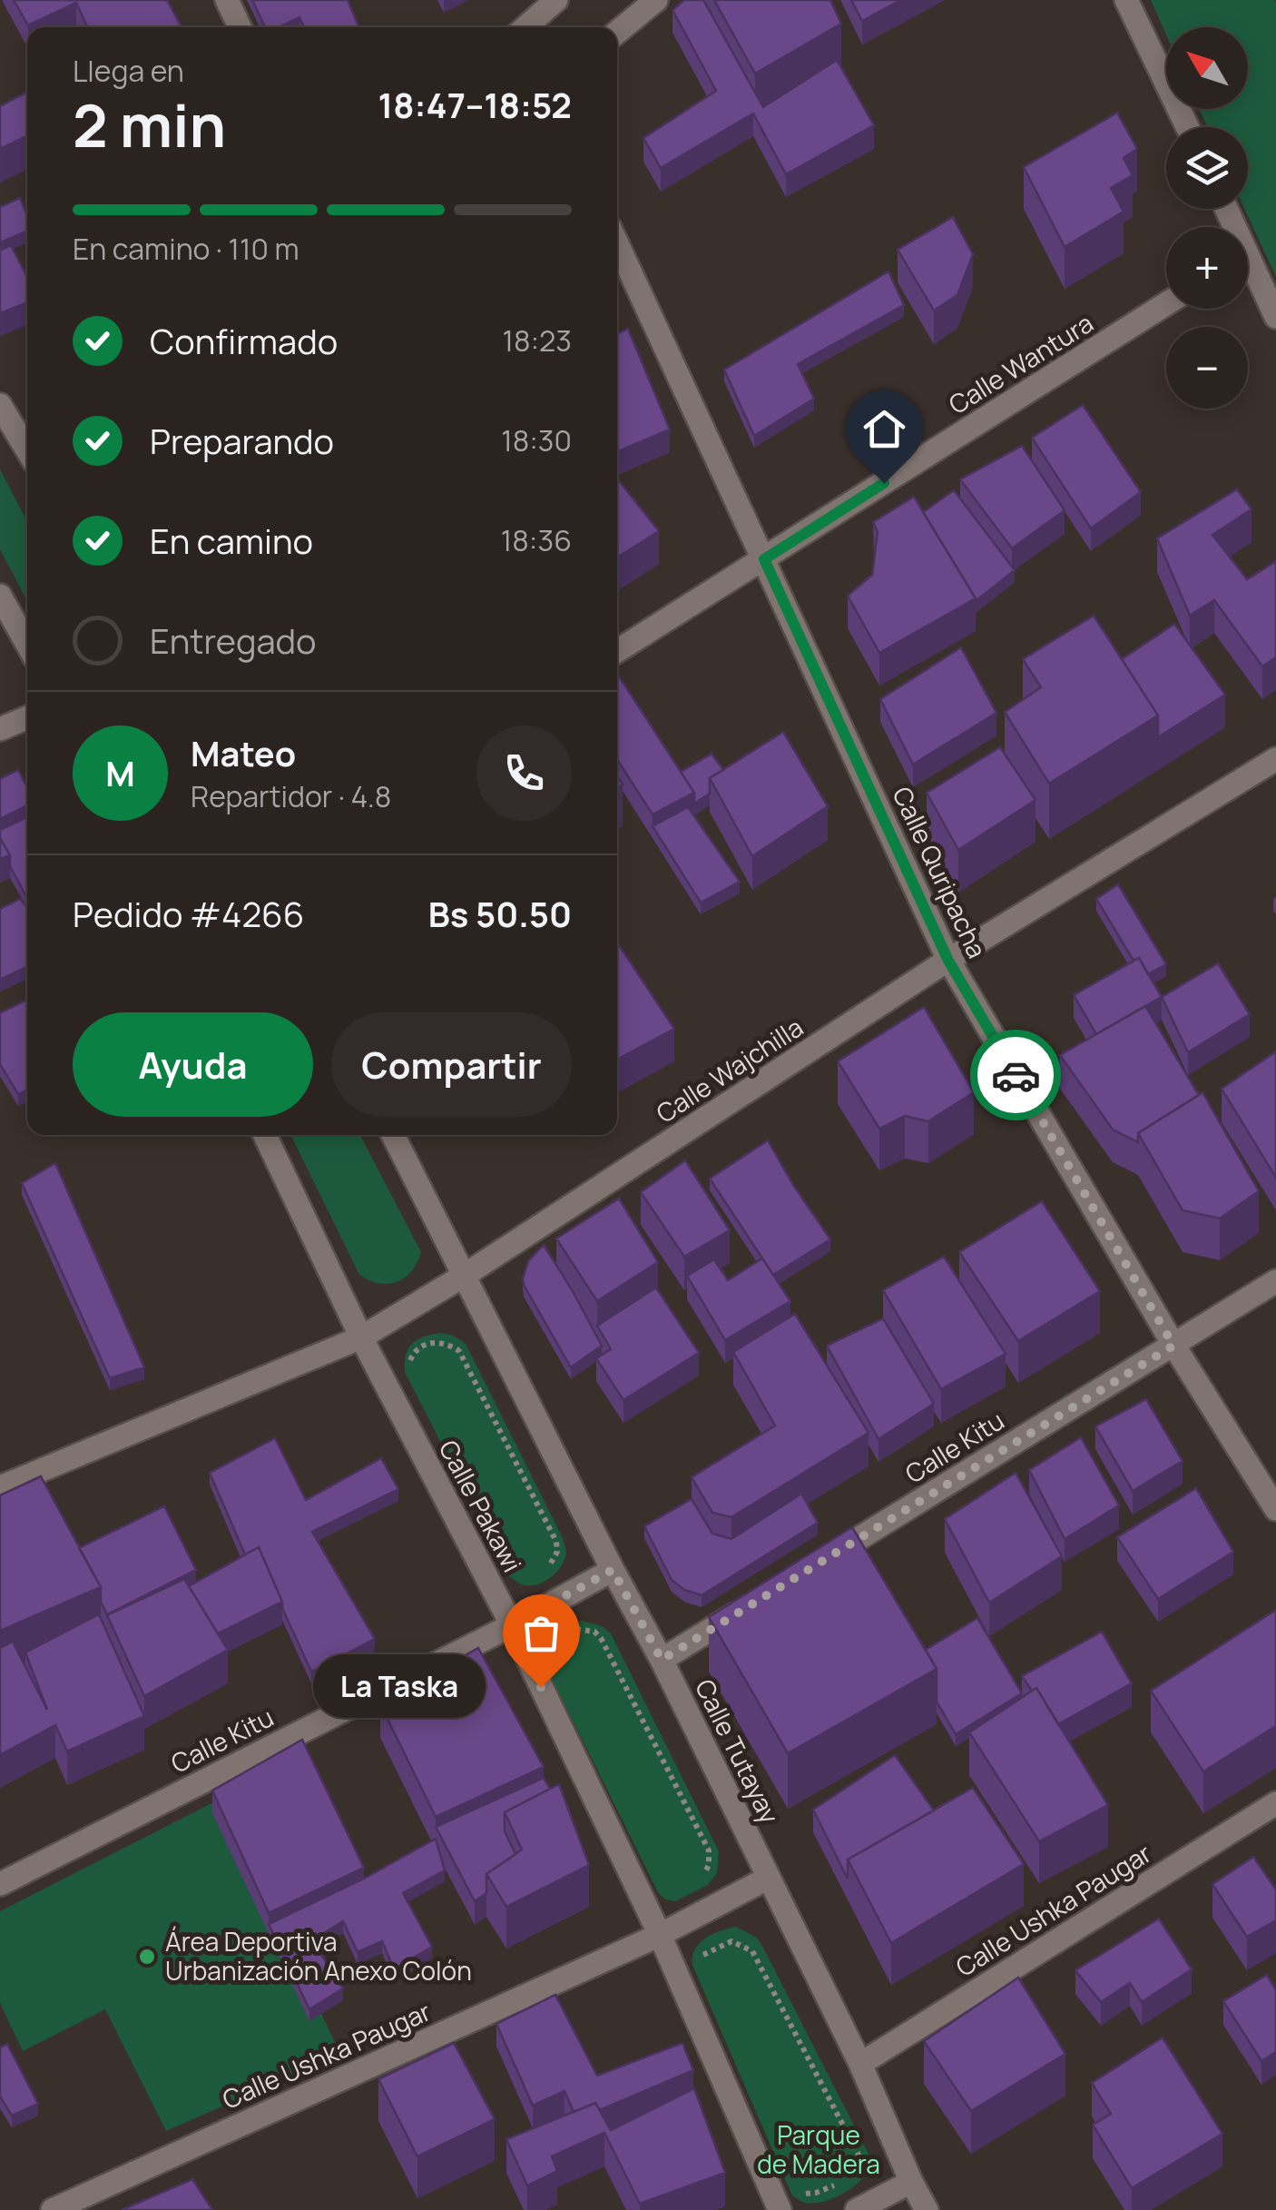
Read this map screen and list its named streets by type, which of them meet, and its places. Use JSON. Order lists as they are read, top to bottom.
{
  "streets": {
    "street": [
      "Calle Wantura",
      "Calle Quripacha",
      "Calle Wajchilla",
      "Calle Kitu",
      "Calle Pakawi",
      "Calle Tutayay",
      "Calle Ushka Paugar"
    ]
  },
  "crossings": [
    ["Calle Wantura", "Calle Quripacha"],
    ["Calle Quripacha", "Calle Wajchilla"],
    ["Calle Quripacha", "Calle Kitu"],
    ["Calle Wajchilla", "Calle Pakawi"],
    ["Calle Wajchilla", "Calle Tutayay"],
    ["Calle Kitu", "Calle Pakawi"],
    ["Calle Kitu", "Calle Tutayay"],
    ["Calle Pakawi", "Calle Ushka Paugar"],
    ["Calle Tutayay", "Calle Ushka Paugar"]
  ],
  "parks": ["Parque de Madera"],
  "places": ["La Taska", "Área Deportiva Urbanización Anexo Colón"],
  "north": "top left",
  "page": {
    "map_buttons": ["+", "−"],
    "heading": ["2 min", "Llega en", "18:47–18:52"],
    "panel": [
      "Mateo",
      "Repartidor · 4.8",
      "Pedido #4266",
      "Bs 50.50"
    ],
    "bar": "En camino · 110 m",
    "list": [
      ["Confirmado", "18:23"],
      ["Preparando", "18:30"],
      ["En camino", "18:36"],
      "Entregado"
    ],
    "round": "M",
    "buttons": ["Ayuda", "Compartir"],
    "bubble": "La Taska"
  }
}
